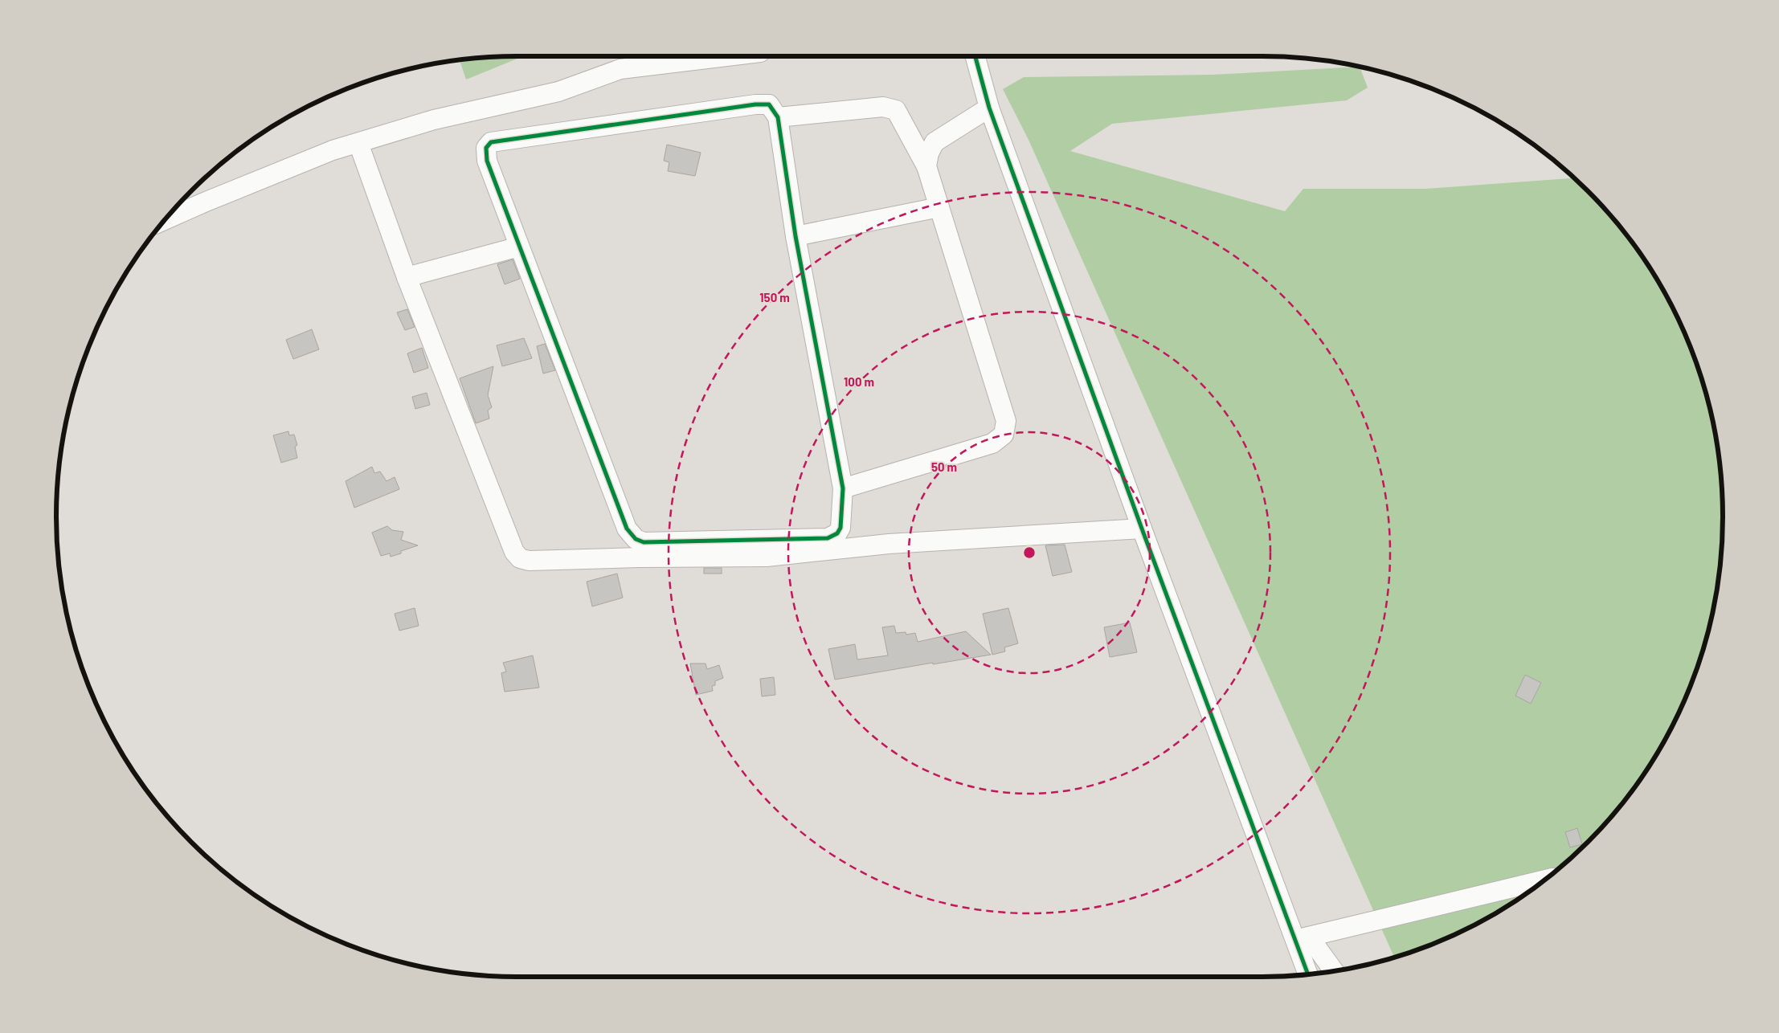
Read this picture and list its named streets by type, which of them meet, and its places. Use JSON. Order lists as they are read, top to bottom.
{
  "rings": ["150 m", "100 m", "50 m"]
}
